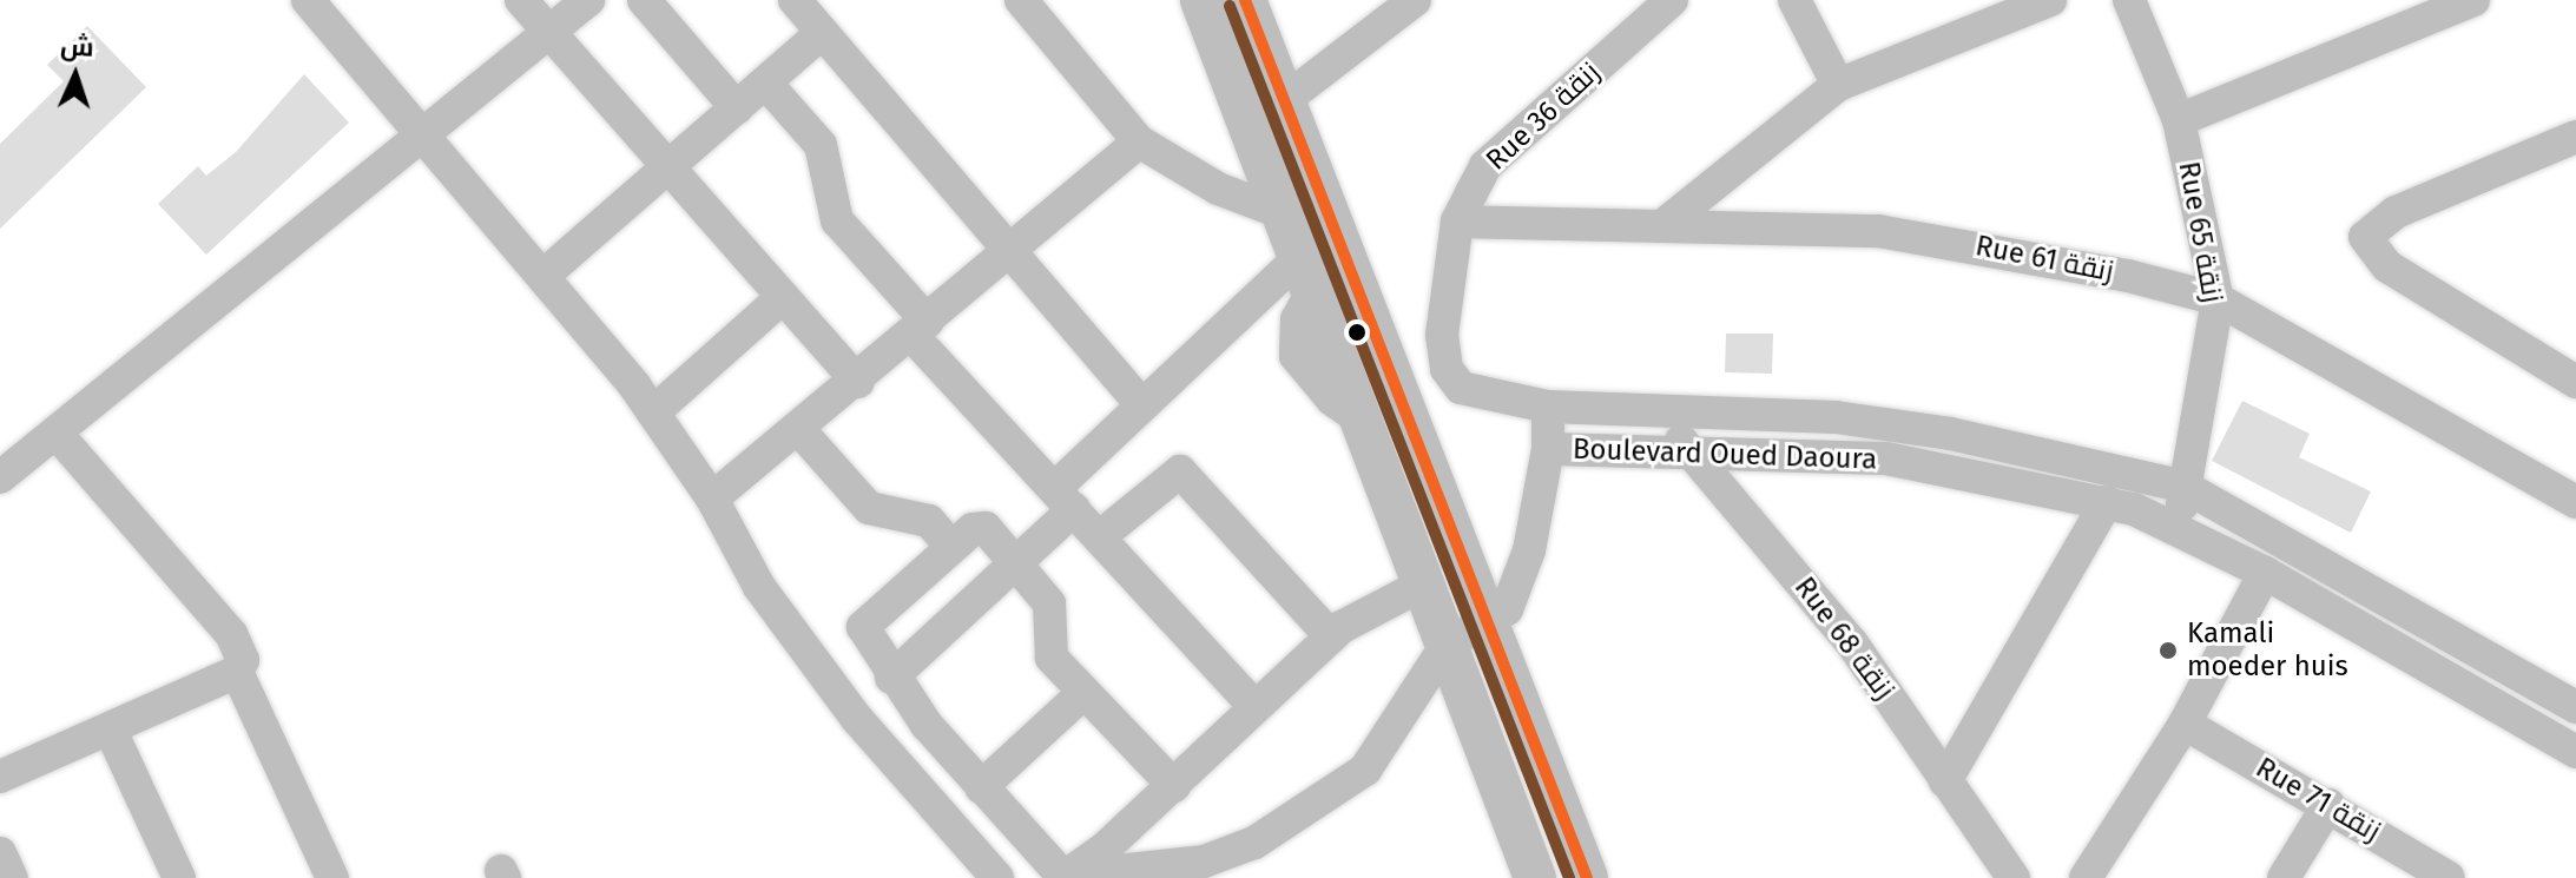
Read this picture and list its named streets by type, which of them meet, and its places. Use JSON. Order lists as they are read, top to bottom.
{
  "streets": {
    "street": [
      "Rue 36 زنقة",
      "Rue 65 زنقة",
      "Rue 61 زنقة",
      "Boulevard Oued Daoura",
      "Rue 68 زنقة",
      "Rue 71 زنقة"
    ]
  },
  "crossings": [
    ["Rue 36 زنقة", "Rue 61 زنقة"],
    ["Rue 36 زنقة", "Boulevard Oued Daoura"],
    ["Rue 65 زنقة", "Rue 61 زنقة"],
    ["Rue 65 زنقة", "Boulevard Oued Daoura"],
    ["Boulevard Oued Daoura", "Rue 68 زنقة"]
  ],
  "places": ["Kamali moeder huis"],
  "north": "top"
}
